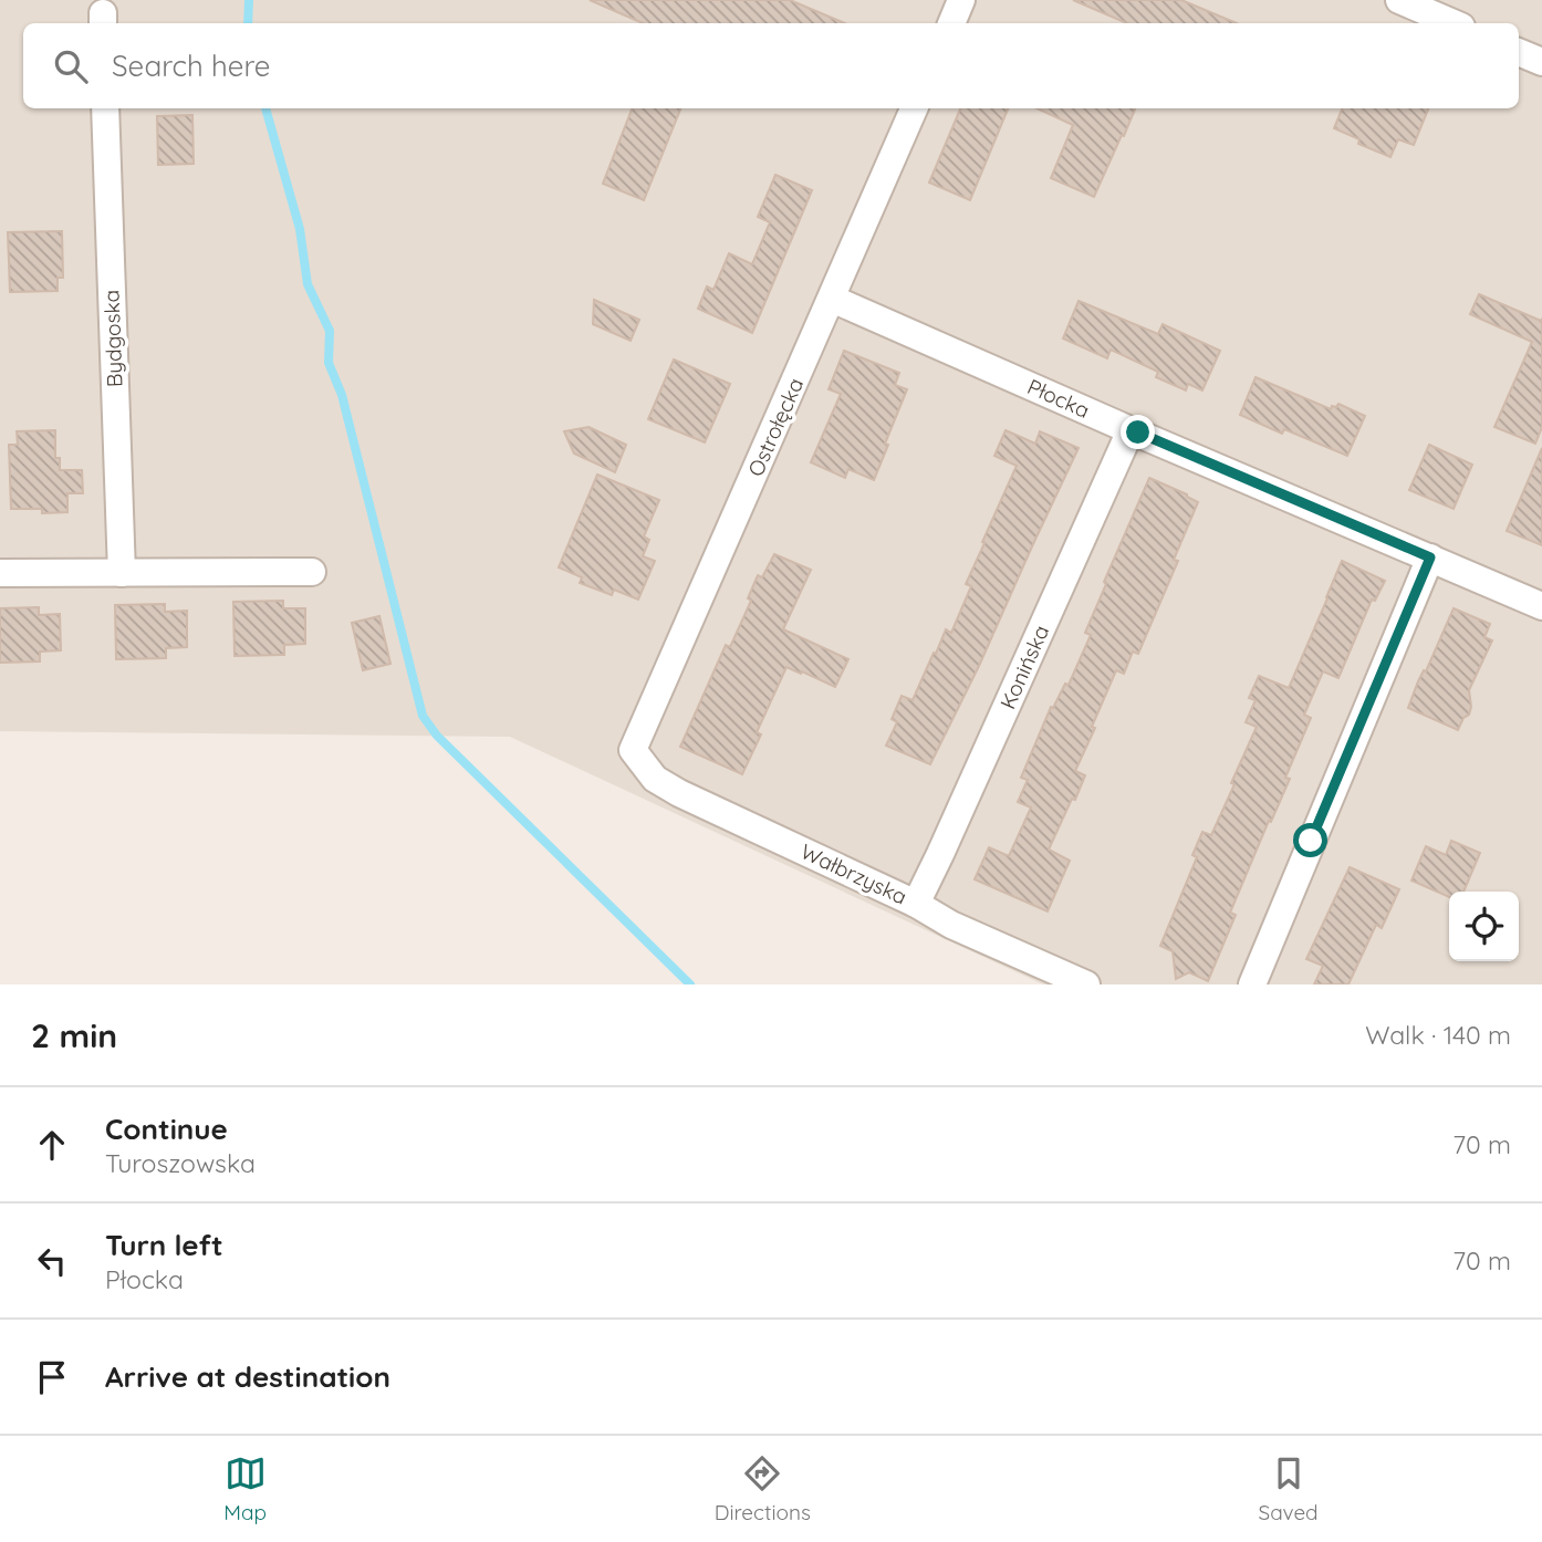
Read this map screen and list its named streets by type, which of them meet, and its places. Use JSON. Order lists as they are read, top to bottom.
{
  "streets": {
    "street": [
      "Bydgoska",
      "Płocka",
      "Ostrołęcka",
      "Konińska",
      "Wałbrzyska"
    ]
  },
  "crossings": [
    ["Płocka", "Ostrołęcka"],
    ["Płocka", "Konińska"],
    ["Ostrołęcka", "Wałbrzyska"],
    ["Konińska", "Wałbrzyska"]
  ],
  "page": {
    "search": "Search here",
    "heading": ["2 min", "Walk · 140 m"],
    "list": [
      ["Continue", "Turoszowska", "70 m"],
      ["Turn left", "Płocka", "70 m"],
      "Arrive at destination"
    ],
    "nav": ["Map", "Directions", "Saved"]
  }
}
